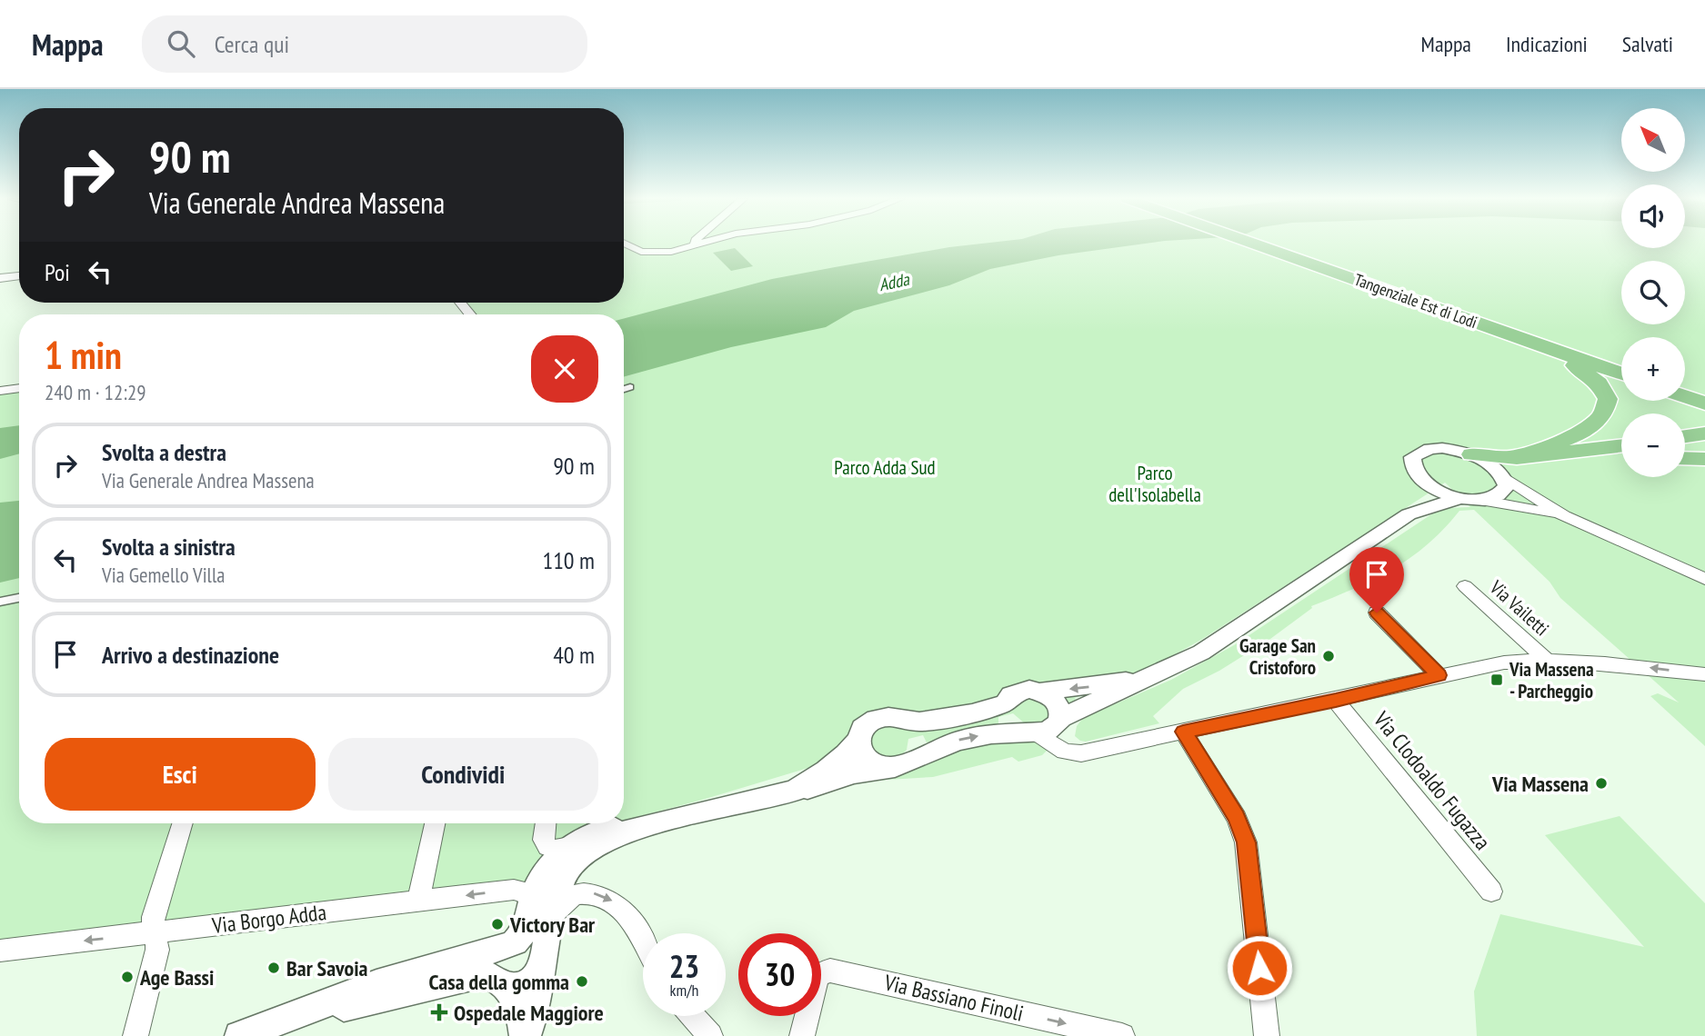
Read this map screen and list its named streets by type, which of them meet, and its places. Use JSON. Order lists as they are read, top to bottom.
{
  "streets": {
    "highway": ["Tangenziale Est di Lodi"],
    "street": [
      "Via Vailetti",
      "Via Clodoaldo Fugazza",
      "Via Borgo Adda",
      "Via Bassiano Finoli"
    ]
  },
  "one_way": ["Via Bassiano Finoli"],
  "water": ["Adda"],
  "parks": ["Parco Adda Sud", "Parco dell'Isolabella"],
  "places": {
    "other": [
      "Garage San Cristoforo",
      "Via Massena",
      "Victory Bar",
      "Bar Savoia",
      "Age Bassi",
      "Casa della gomma"
    ],
    "transit": ["Via Massena - Parcheggio"],
    "health": ["Ospedale Maggiore"]
  },
  "north": "top left",
  "page": {
    "header": "Mappa",
    "search": "Cerca qui",
    "nav": ["Mappa", "Indicazioni", "Salvati"],
    "map_buttons": ["+", "−"],
    "turn": ["90 m", "Via Generale Andrea Massena"],
    "then": "Poi",
    "heading": ["1 min", "240 m · 12:29"],
    "list": [
      {
        "name": "Svolta a destra",
        "note": "Via Generale Andrea Massena",
        "value": "90 m"
      },
      {
        "name": "Svolta a sinistra",
        "note": "Via Gemello Villa",
        "value": "110 m"
      },
      {
        "name": "Arrivo a destinazione",
        "value": "40 m"
      }
    ],
    "buttons": ["Esci", "Condividi"],
    "speed": "23 km/h",
    "limit": "30"
  }
}
